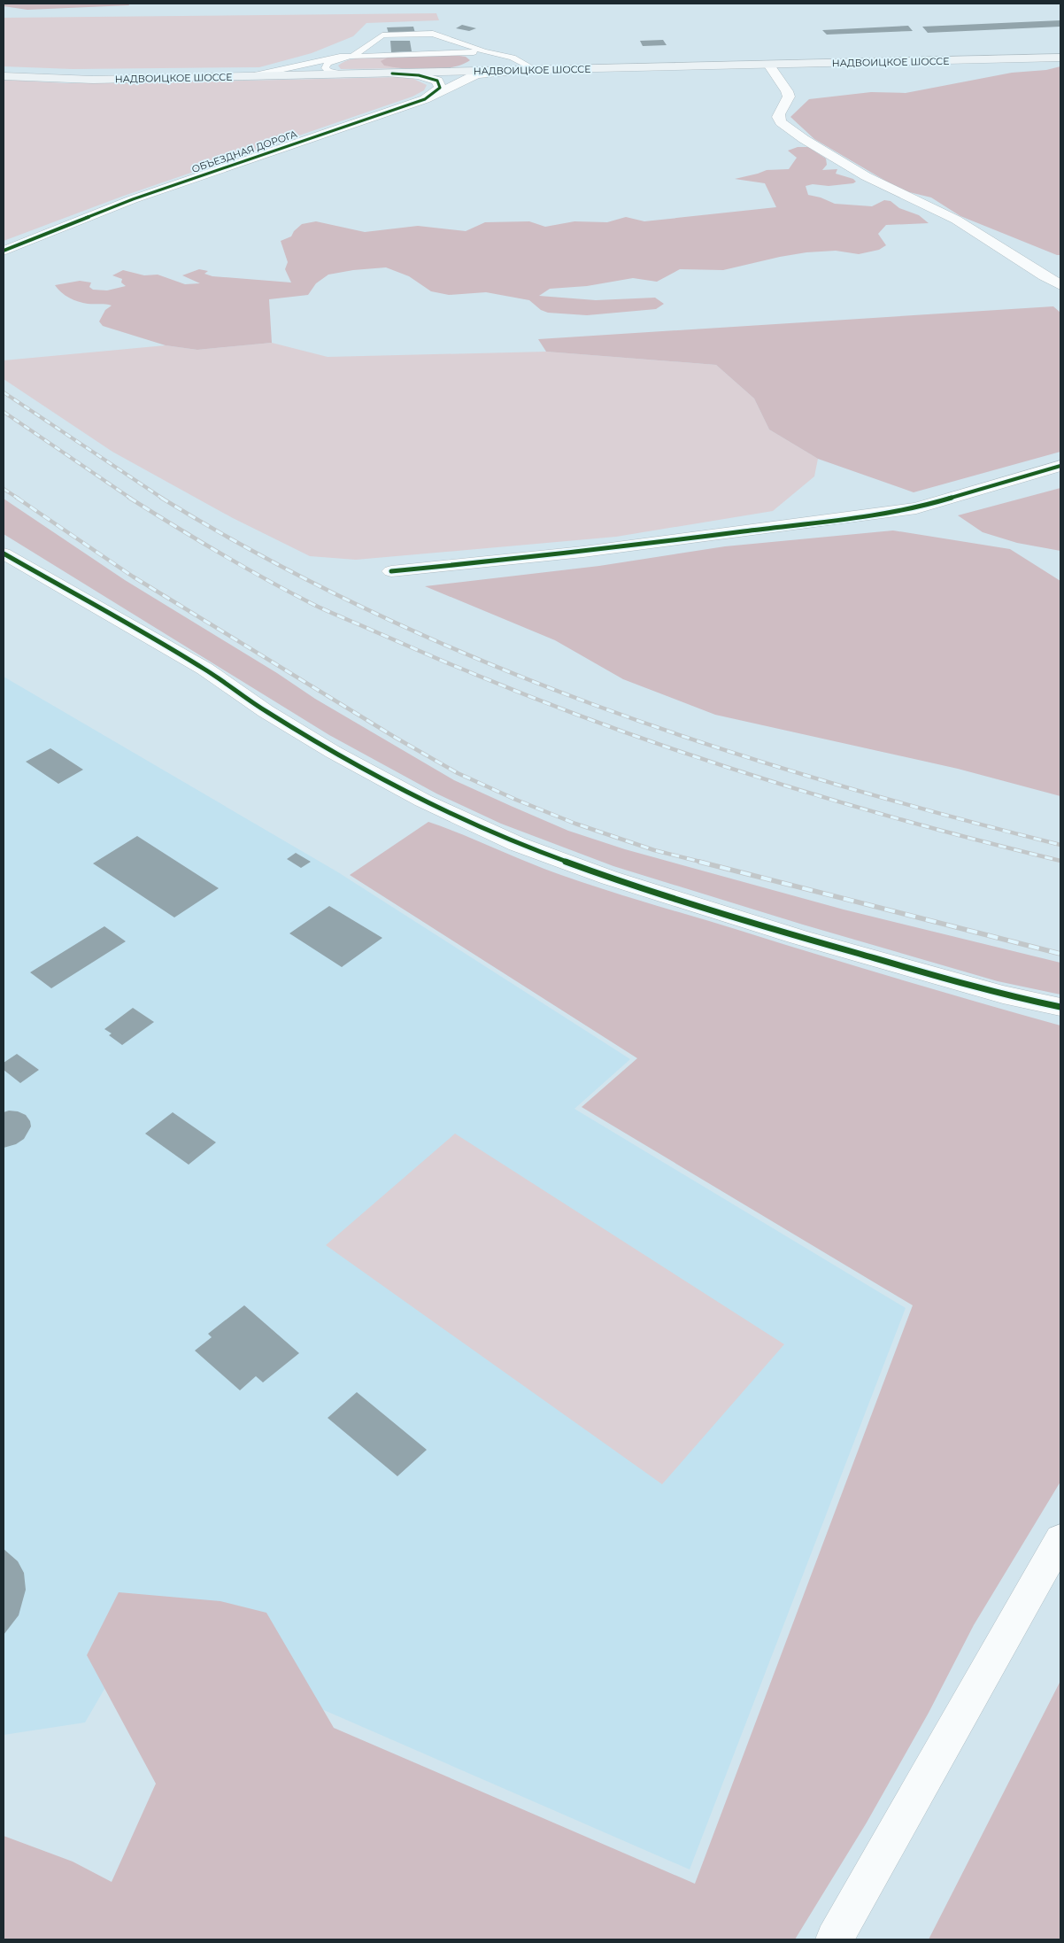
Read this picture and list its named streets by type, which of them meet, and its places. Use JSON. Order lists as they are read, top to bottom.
{
  "streets": {
    "main road": ["НАДВОИЦКОЕ ШОССЕ"],
    "street": ["ОБЪЕЗДНАЯ ДОРОГА"]
  },
  "crossings": [
    ["НАДВОИЦКОЕ ШОССЕ", "ОБЪЕЗДНАЯ ДОРОГА"]
  ]
}
